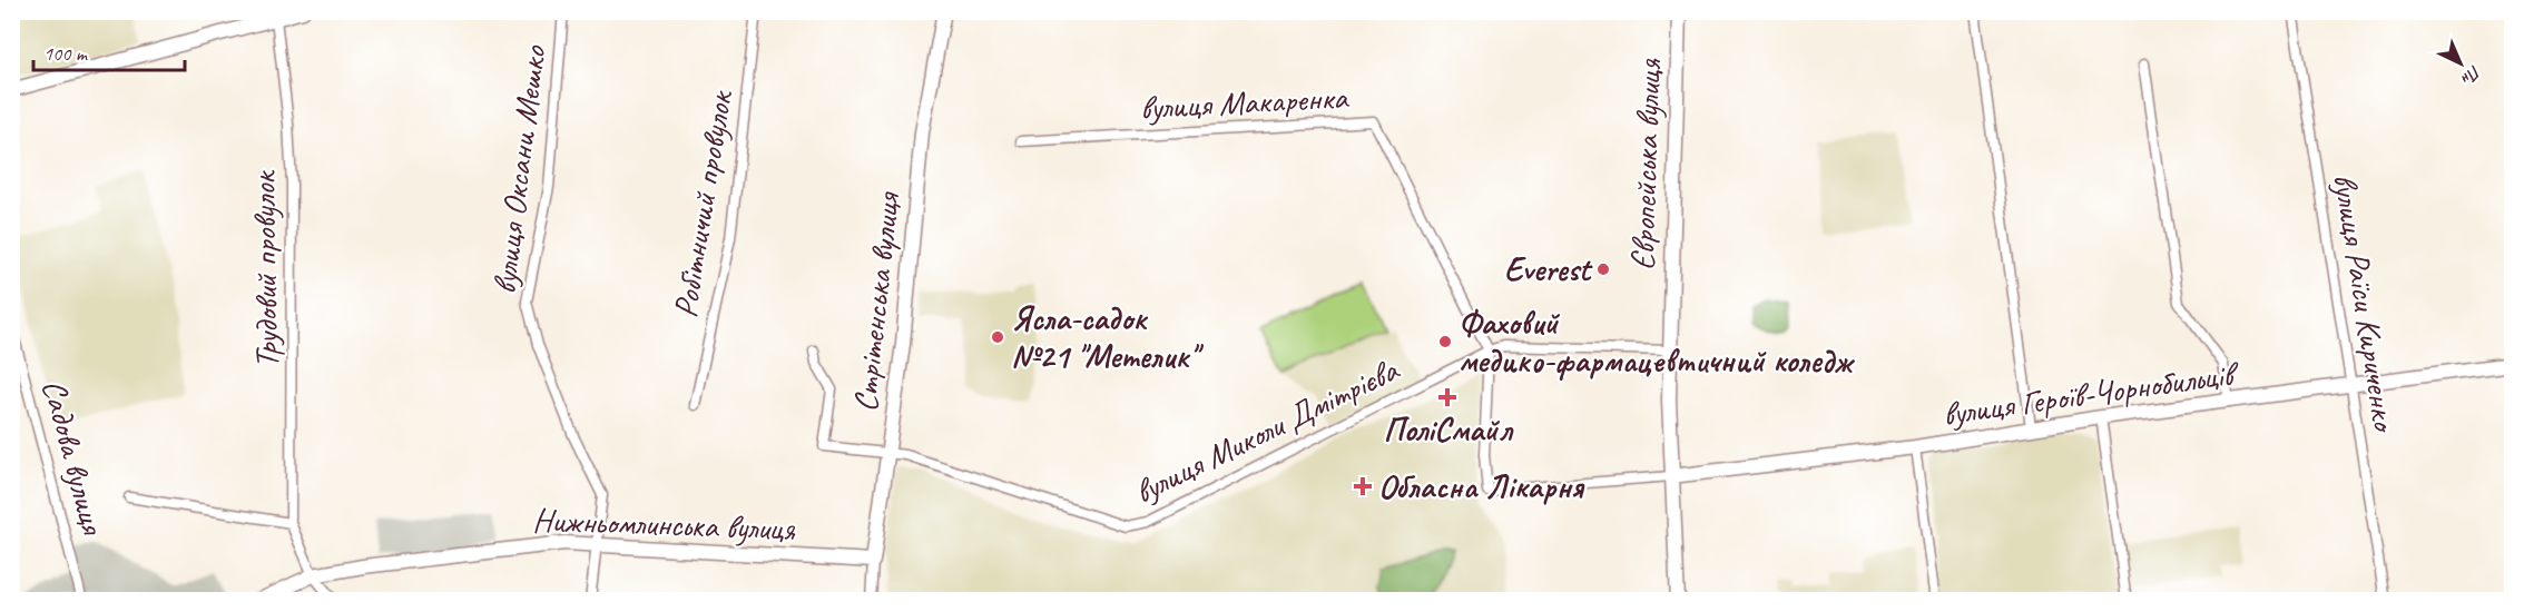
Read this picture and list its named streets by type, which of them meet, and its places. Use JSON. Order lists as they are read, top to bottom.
{
  "streets": {
    "main road": [
      "Європейська вулиця",
      "Стрітенська вулиця",
      "вулиця Героїв-Чорнобильців",
      "Нижньомлинська вулиця"
    ],
    "street": [
      "вулиця Макаренка",
      "вулиця Оксани Мешко",
      "Робітничий провулок",
      "Трудовий провулок",
      "вулиця Раїси Кириченко",
      "вулиця Миколи Дмітрієва",
      "Садова вулиця"
    ]
  },
  "crossings": [
    ["вулиця Макаренка", "вулиця Миколи Дмітрієва"],
    ["Європейська вулиця", "вулиця Героїв-Чорнобильців"],
    ["Європейська вулиця", "вулиця Миколи Дмітрієва"],
    ["вулиця Оксани Мешко", "Нижньомлинська вулиця"],
    ["вулиця Раїси Кириченко", "вулиця Героїв-Чорнобильців"],
    ["Стрітенська вулиця", "вулиця Миколи Дмітрієва"],
    ["Стрітенська вулиця", "Нижньомлинська вулиця"]
  ],
  "places": {
    "other": ["Everest", "Ясла-садок №21 \"Метелик\"", "Фаховий медико-фармацевтичний коледж"],
    "health": ["ПоліСмайл", "Обласна Лікарня"]
  },
  "scale_bar": "100 m",
  "north": "bottom right"
}
